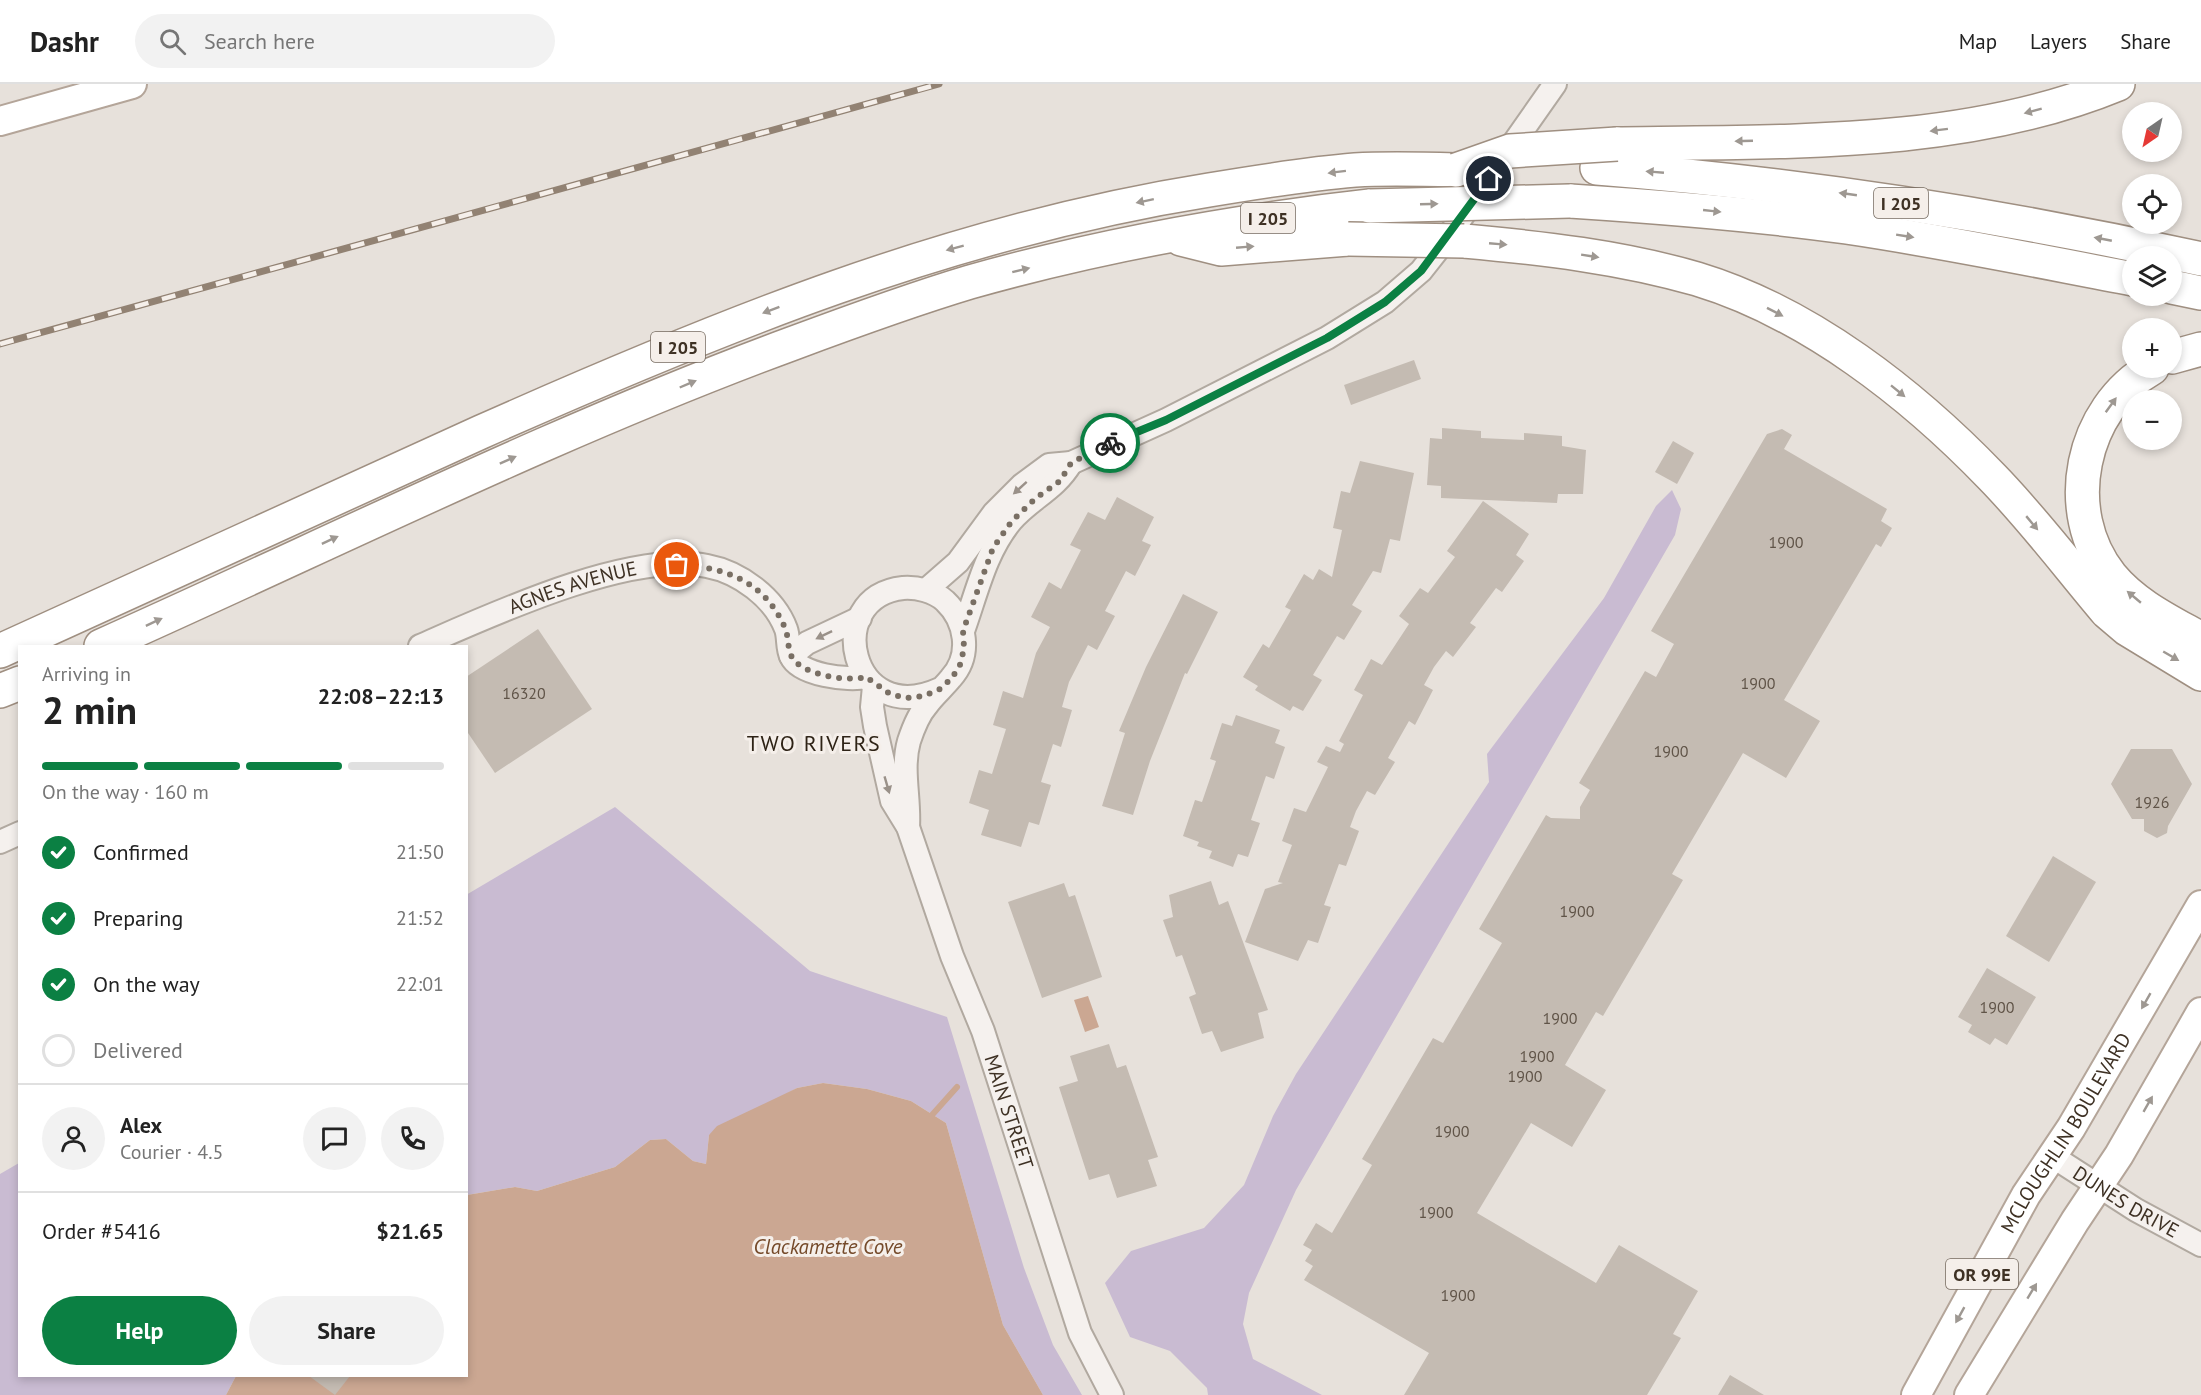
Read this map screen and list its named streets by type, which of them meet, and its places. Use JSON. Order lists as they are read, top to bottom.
{
  "streets": {
    "highway": ["I 205"],
    "main road": ["MCLOUGHLIN BOULEVARD", "OR 99E"],
    "street": ["AGNES AVENUE", "MAIN STREET", "DUNES DRIVE"]
  },
  "crossings": [
    ["MCLOUGHLIN BOULEVARD", "DUNES DRIVE"],
    ["DUNES DRIVE", "OR 99E"]
  ],
  "districts": ["TWO RIVERS"],
  "water": ["Clackamette Cove"],
  "house_numbers": [
    "1900",
    "1900",
    "16320",
    "1900",
    "1926",
    "1900",
    "1900",
    "1900",
    "1900",
    "1900",
    "1900",
    "1900",
    "1900"
  ],
  "north": "bottom left",
  "page": {
    "header": "Dashr",
    "search": "Search here",
    "nav": ["Map", "Layers", "Share"],
    "map_buttons": ["+", "−"],
    "heading": ["2 min", "Arriving in", "22:08–22:13"],
    "panel": [
      "Alex",
      "Courier · 4.5",
      "Order #5416",
      "$21.65"
    ],
    "bar": "On the way · 160 m",
    "list": [
      ["Confirmed", "21:50"],
      ["Preparing", "21:52"],
      ["On the way", "22:01"],
      "Delivered"
    ],
    "buttons": ["Help", "Share"]
  }
}
